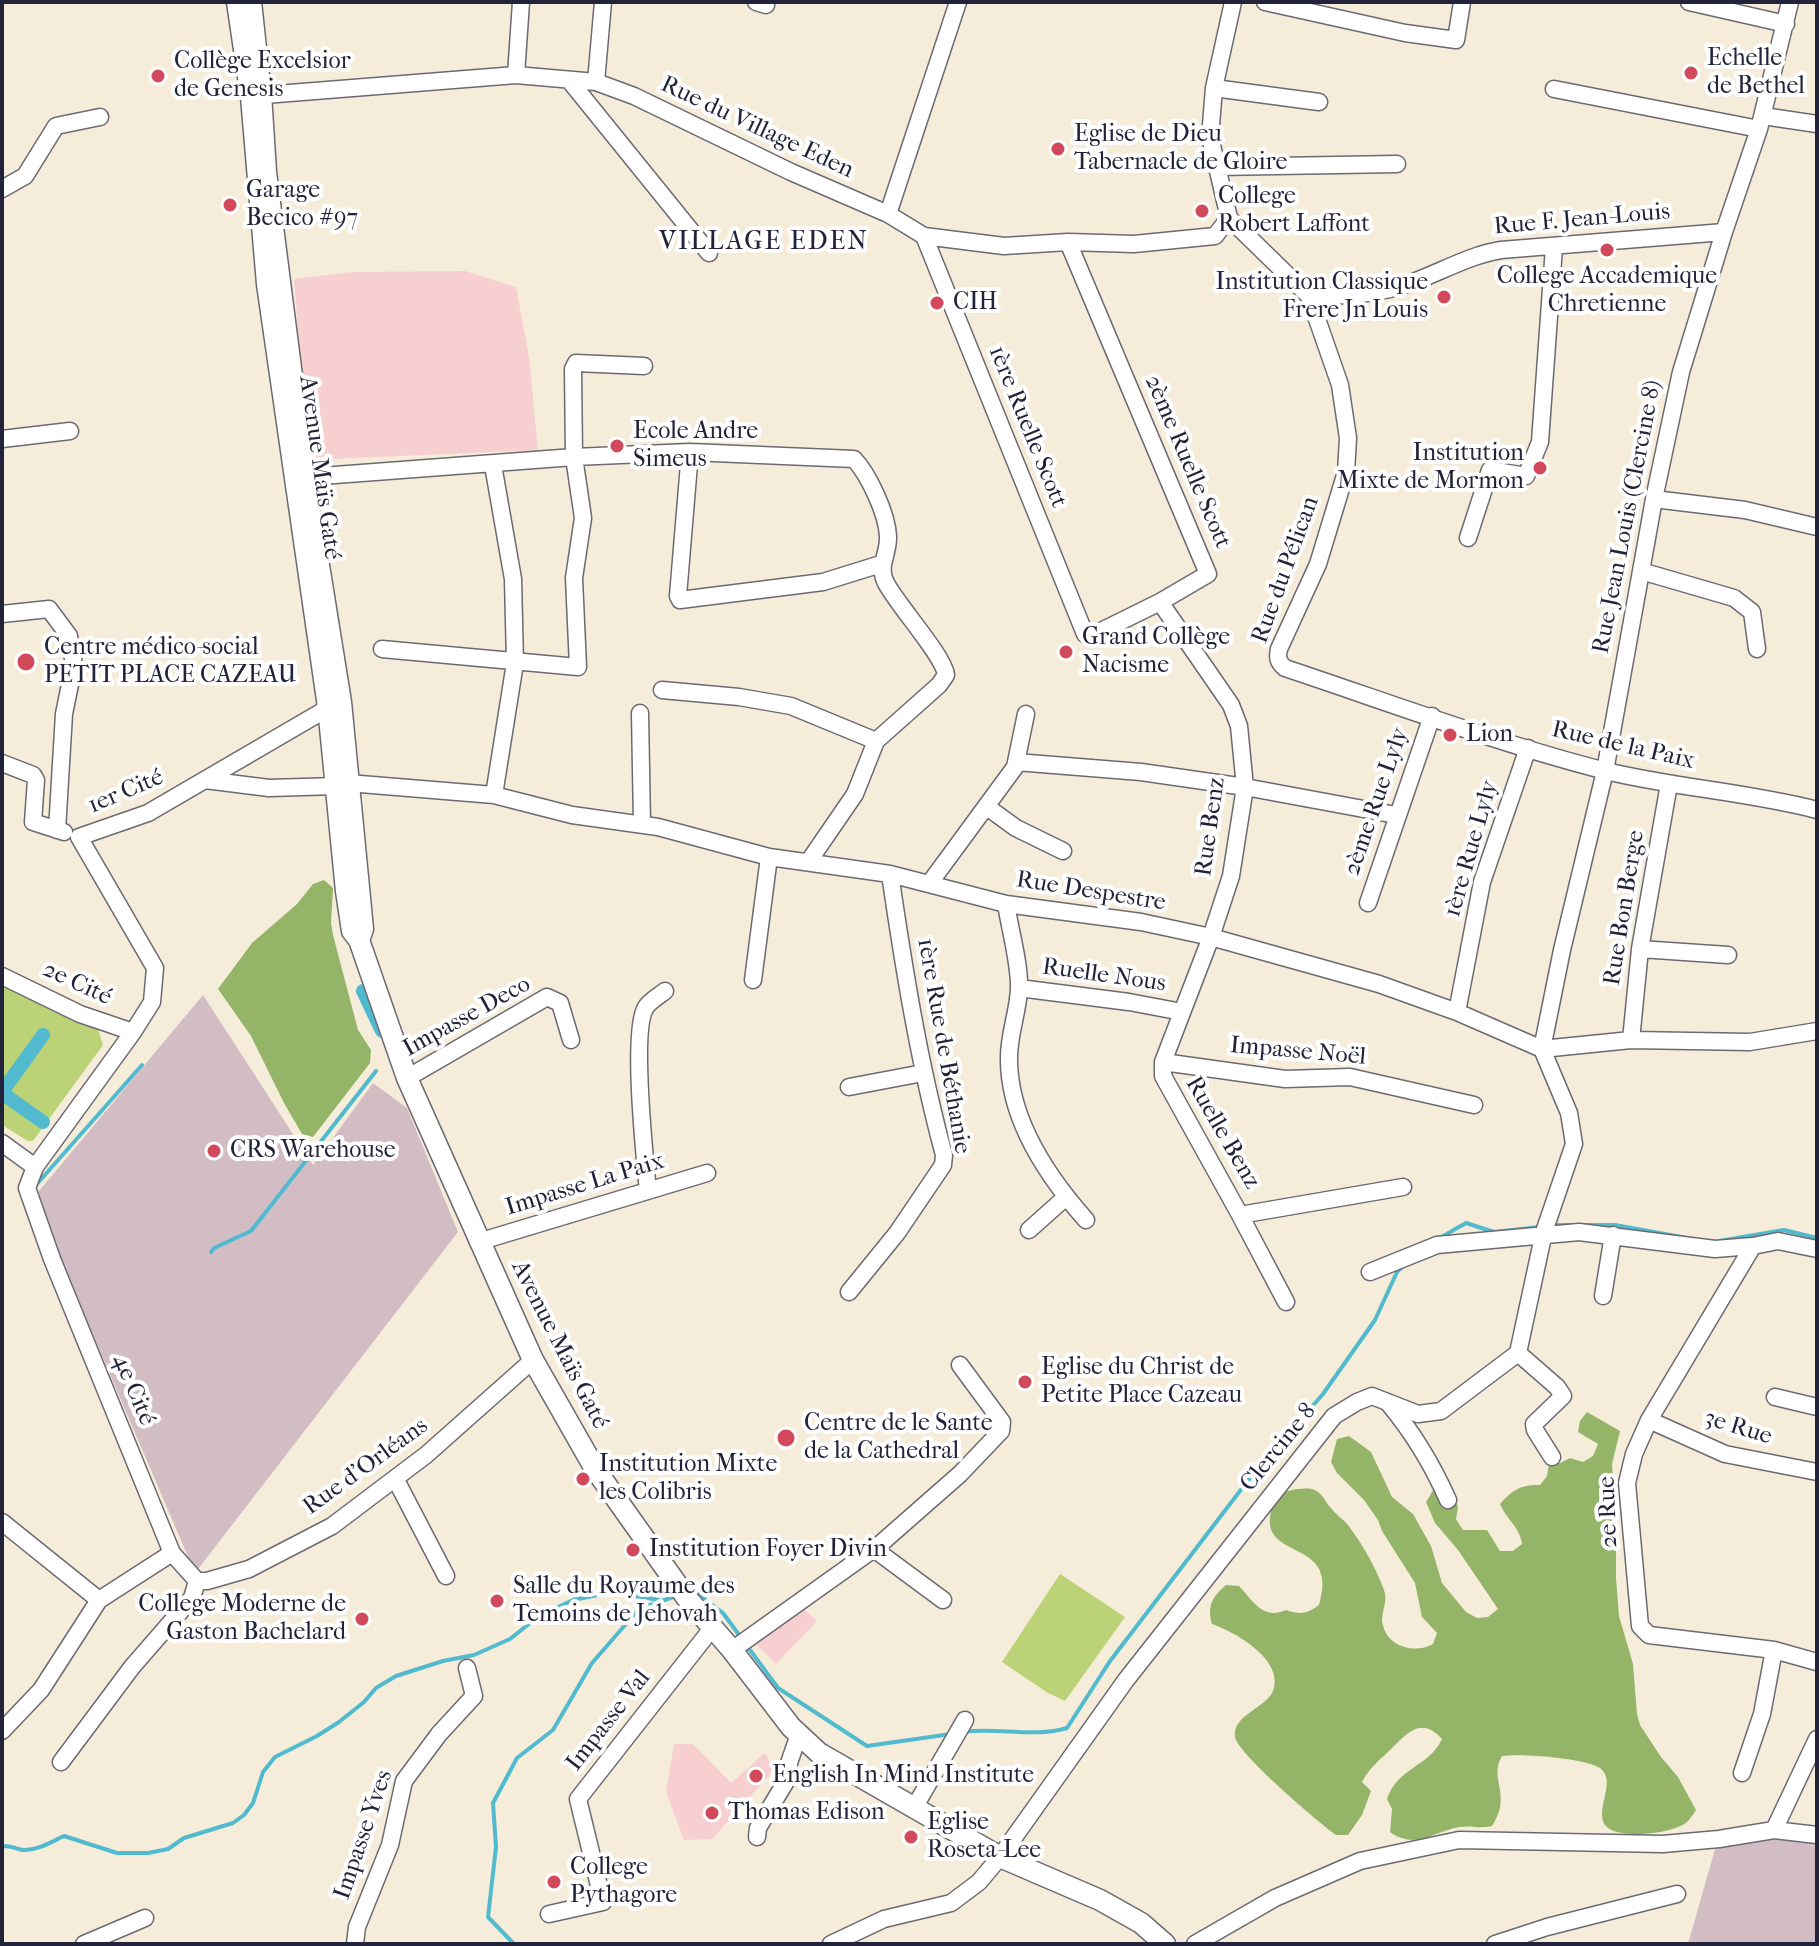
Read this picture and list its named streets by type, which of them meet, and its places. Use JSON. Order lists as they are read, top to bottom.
{
  "streets": {
    "street": [
      "Rue du Village Eden",
      "Rue F. Jean-Louis",
      "1ère Ruelle Scott",
      "2ème Ruelle Scott",
      "Avenue Maïs Gaté",
      "Rue Jean Louis (Clercine 8)",
      "Rue du Pélican",
      "Rue de la Paix",
      "1er Cité",
      "2ème Rue Lyly",
      "Rue Benz",
      "1ère Rue Lyly",
      "Rue Despestre",
      "Rue Bon Berge",
      "Ruelle Nous",
      "2e Cité",
      "Impasse Deco",
      "1ère Rue de Béthanie",
      "Impasse Noël",
      "Ruelle Benz",
      "Impasse La Paix",
      "4e Cité",
      "3e Rue",
      "Clercine 8",
      "Rue d'Orléans",
      "2e Rue",
      "Impasse Val",
      "Impasse Yves"
    ]
  },
  "crossings": [
    ["Rue du Village Eden", "1ère Ruelle Scott"],
    ["Rue du Village Eden", "2ème Ruelle Scott"],
    ["Rue du Village Eden", "Avenue Maïs Gaté"],
    ["Rue du Village Eden", "Rue du Pélican"],
    ["Rue F. Jean-Louis", "Rue Jean Louis (Clercine 8)"],
    ["Rue F. Jean-Louis", "Rue du Pélican"],
    ["1ère Ruelle Scott", "2ème Ruelle Scott"],
    ["2ème Ruelle Scott", "Rue Benz"],
    ["Avenue Maïs Gaté", "1er Cité"],
    ["Avenue Maïs Gaté", "Rue Despestre"],
    ["Avenue Maïs Gaté", "Impasse Deco"],
    ["Avenue Maïs Gaté", "Impasse La Paix"],
    ["Avenue Maïs Gaté", "Clercine 8"],
    ["Avenue Maïs Gaté", "Rue d'Orléans"],
    ["Avenue Maïs Gaté", "Impasse Val"],
    ["Rue Jean Louis (Clercine 8)", "Rue de la Paix"],
    ["Rue Jean Louis (Clercine 8)", "Rue Despestre"],
    ["Rue du Pélican", "Rue de la Paix"],
    ["Rue de la Paix", "2ème Rue Lyly"],
    ["Rue de la Paix", "1ère Rue Lyly"],
    ["Rue de la Paix", "Rue Bon Berge"],
    ["1er Cité", "Rue Despestre"],
    ["1er Cité", "2e Cité"],
    ["Rue Benz", "Rue Despestre"],
    ["Rue Benz", "Ruelle Benz"],
    ["1ère Rue Lyly", "Rue Despestre"],
    ["Rue Despestre", "Rue Bon Berge"],
    ["Rue Despestre", "1ère Rue de Béthanie"],
    ["Rue Despestre", "Ruelle Benz"],
    ["Ruelle Nous", "Ruelle Benz"],
    ["Impasse Noël", "Ruelle Benz"],
    ["3e Rue", "2e Rue"]
  ],
  "districts": ["VILLAGE EDEN"],
  "places": [
    "Echelle de Bethel",
    "Collège Excelsior de Genesis",
    "Eglise de Dieu Tabernacle de Gloire",
    "Garage Becico #97",
    "College Robert Laffont",
    "College Accademique Chretienne",
    "Institution Classique Frere Jn Louis",
    "CIH",
    "Ecole Andre Simeus",
    "Institution Mixte de Mormon",
    "Grand Collège Nacisme",
    "Centre médico-social PETIT PLACE CAZEAU",
    "Lion",
    "CRS Warehouse",
    "Eglise du Christ de Petite Place Cazeau",
    "Centre de le Sante de la Cathedral",
    "Institution Mixte les Colibris",
    "Institution Foyer Divin",
    "Salle du Royaume des Temoins de Jehovah",
    "College Moderne de Gaston Bachelard",
    "English In Mind Institute",
    "Thomas Edison",
    "Eglise Roseta-Lee",
    "College Pythagore"
  ]
}
